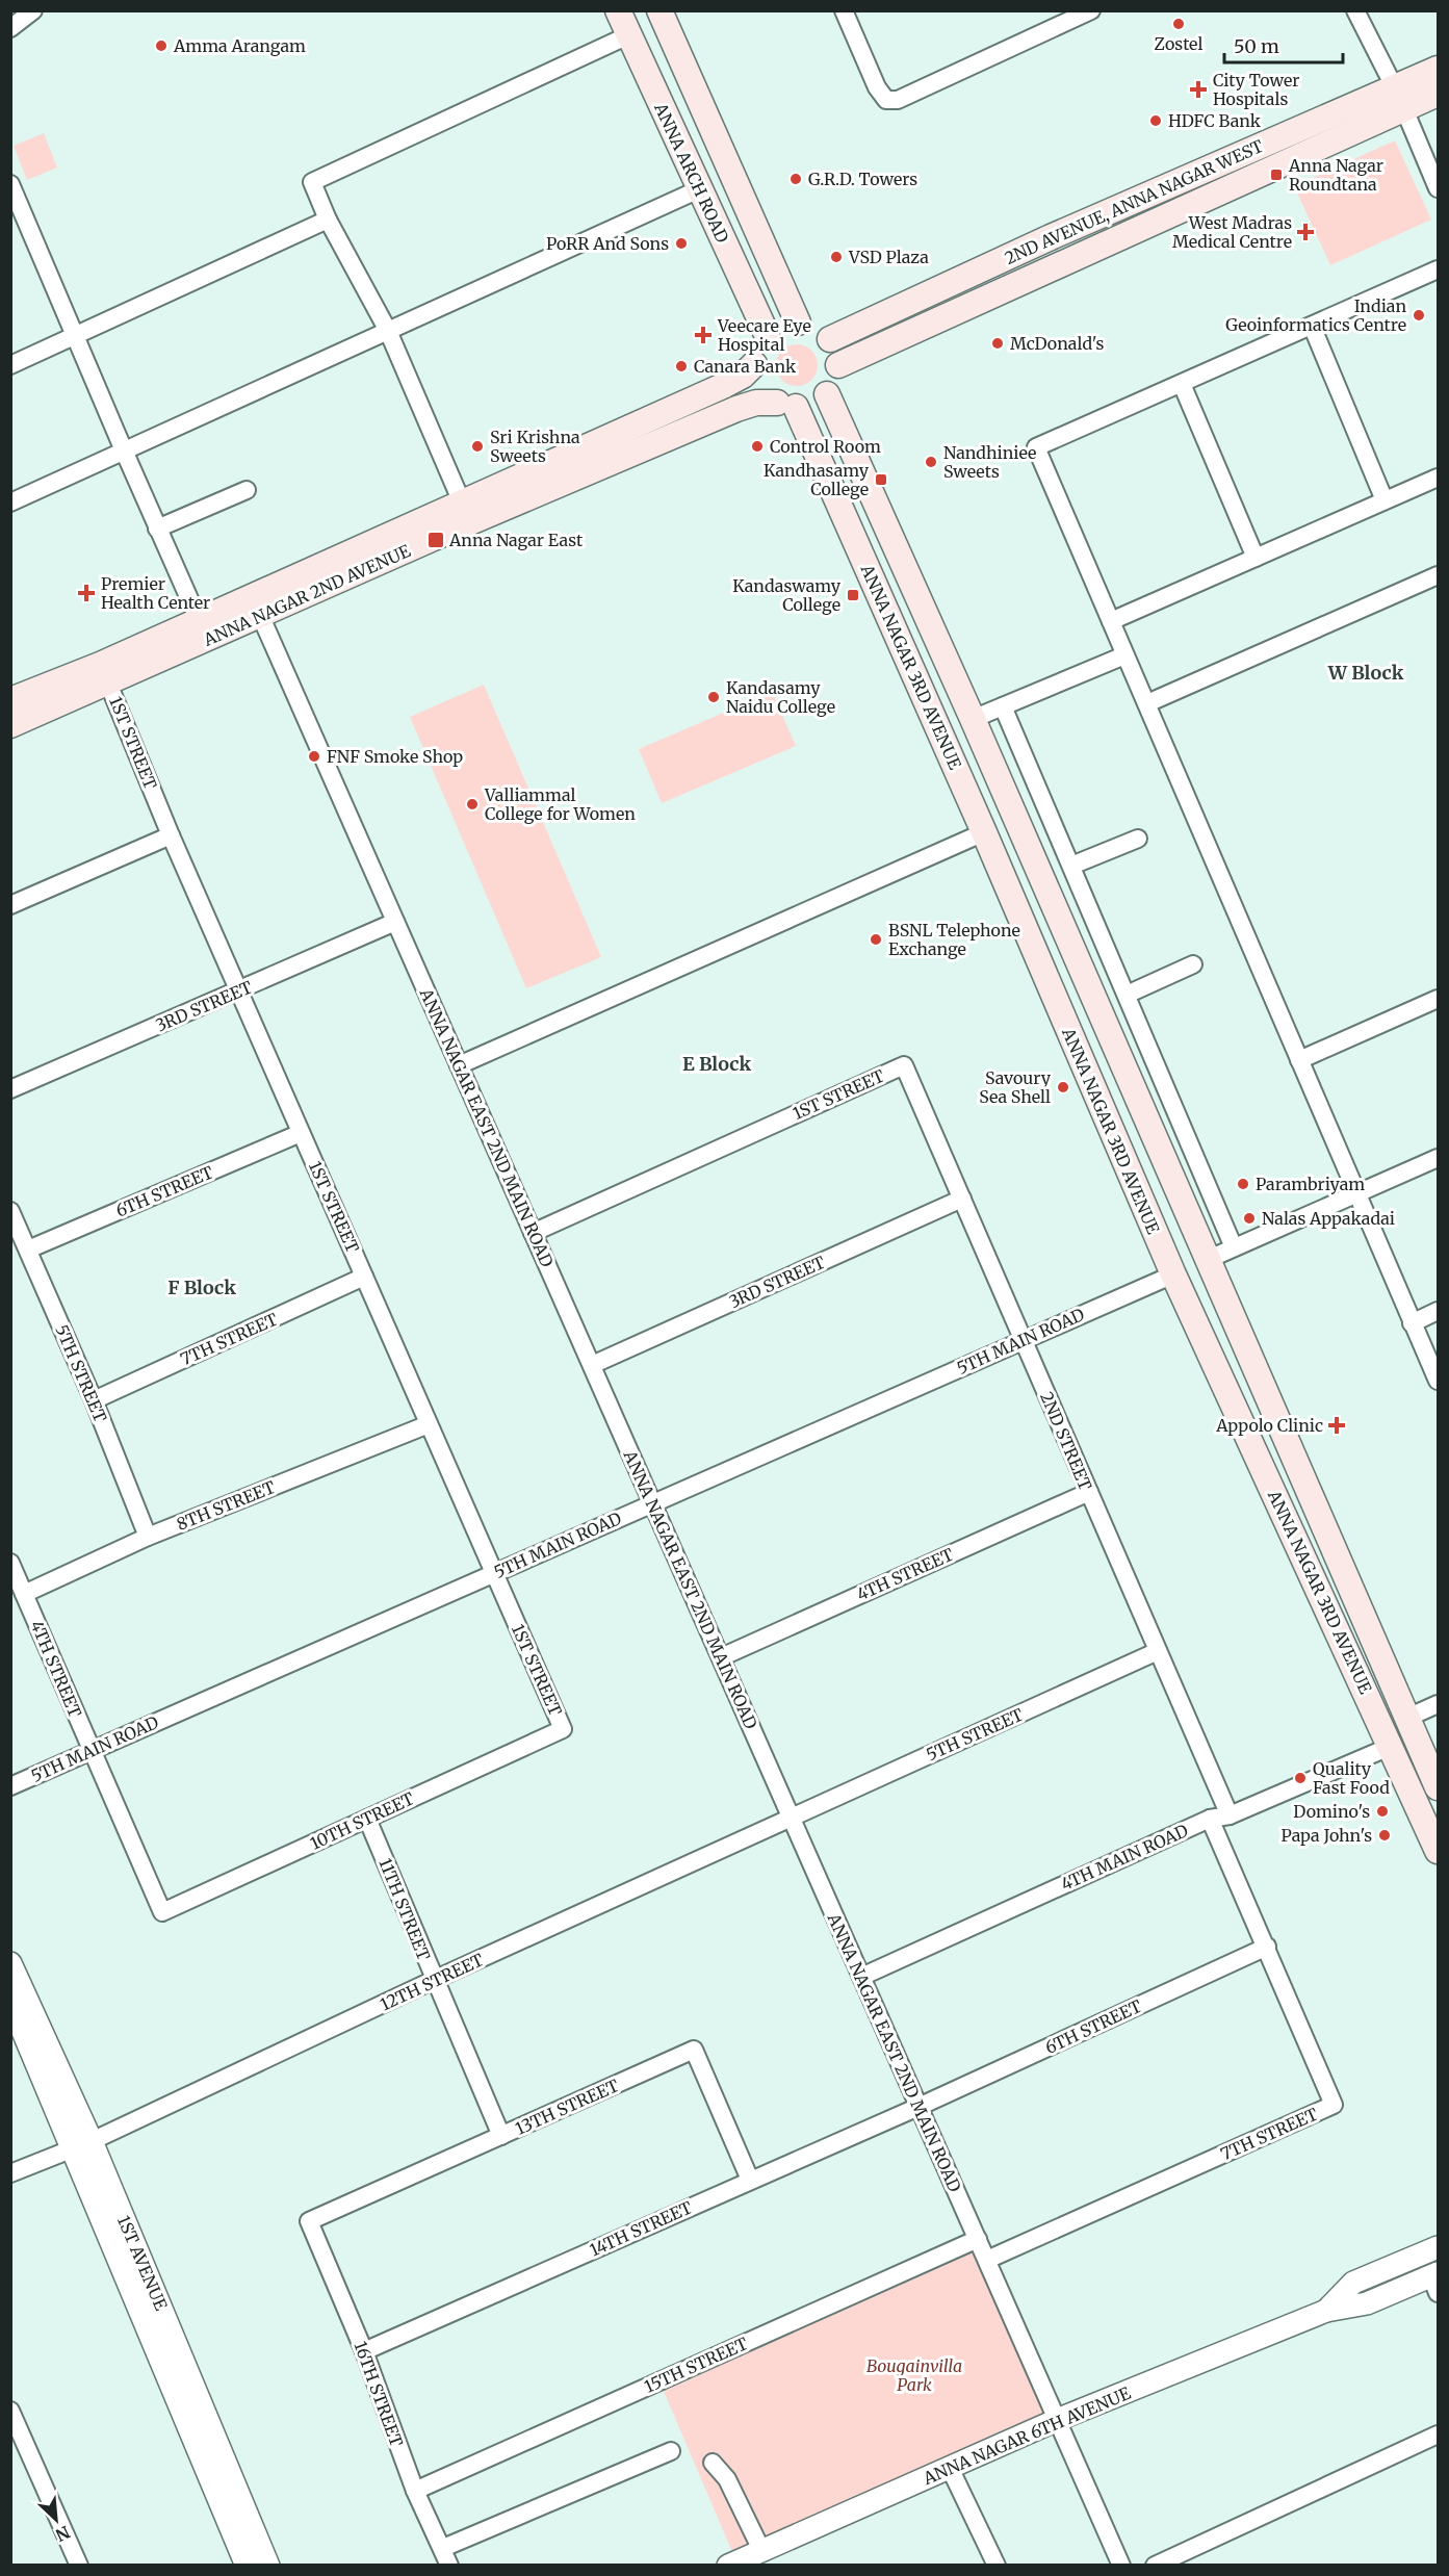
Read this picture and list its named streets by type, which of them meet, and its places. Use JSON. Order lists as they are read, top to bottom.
{
  "streets": {
    "main road": [
      "ANNA ARCH ROAD",
      "2ND AVENUE, ANNA NAGAR WEST",
      "ANNA NAGAR 2ND AVENUE",
      "ANNA NAGAR 3RD AVENUE"
    ],
    "street": [
      "1ST STREET",
      "3RD STREET",
      "ANNA NAGAR EAST 2ND MAIN ROAD",
      "6TH STREET",
      "7TH STREET",
      "5TH MAIN ROAD",
      "5TH STREET",
      "2ND STREET",
      "8TH STREET",
      "4TH STREET",
      "10TH STREET",
      "4TH MAIN ROAD",
      "11TH STREET",
      "12TH STREET",
      "13TH STREET",
      "14TH STREET",
      "1ST AVENUE",
      "15TH STREET",
      "16TH STREET",
      "ANNA NAGAR 6TH AVENUE"
    ]
  },
  "crossings": [
    ["ANNA ARCH ROAD", "2ND AVENUE, ANNA NAGAR WEST"],
    ["ANNA ARCH ROAD", "ANNA NAGAR 2ND AVENUE"],
    ["ANNA ARCH ROAD", "ANNA NAGAR 3RD AVENUE"],
    ["2ND AVENUE, ANNA NAGAR WEST", "ANNA NAGAR 2ND AVENUE"],
    ["2ND AVENUE, ANNA NAGAR WEST", "ANNA NAGAR 3RD AVENUE"],
    ["ANNA NAGAR 2ND AVENUE", "ANNA NAGAR 3RD AVENUE"],
    ["ANNA NAGAR 2ND AVENUE", "1ST STREET"],
    ["ANNA NAGAR 2ND AVENUE", "ANNA NAGAR EAST 2ND MAIN ROAD"],
    ["ANNA NAGAR 3RD AVENUE", "5TH MAIN ROAD"],
    ["ANNA NAGAR 3RD AVENUE", "4TH MAIN ROAD"],
    ["1ST STREET", "3RD STREET"],
    ["1ST STREET", "ANNA NAGAR EAST 2ND MAIN ROAD"],
    ["1ST STREET", "6TH STREET"],
    ["1ST STREET", "7TH STREET"],
    ["1ST STREET", "5TH MAIN ROAD"],
    ["1ST STREET", "2ND STREET"],
    ["1ST STREET", "8TH STREET"],
    ["1ST STREET", "10TH STREET"],
    ["3RD STREET", "ANNA NAGAR EAST 2ND MAIN ROAD"],
    ["3RD STREET", "2ND STREET"],
    ["ANNA NAGAR EAST 2ND MAIN ROAD", "6TH STREET"],
    ["ANNA NAGAR EAST 2ND MAIN ROAD", "7TH STREET"],
    ["ANNA NAGAR EAST 2ND MAIN ROAD", "5TH MAIN ROAD"],
    ["ANNA NAGAR EAST 2ND MAIN ROAD", "5TH STREET"],
    ["ANNA NAGAR EAST 2ND MAIN ROAD", "4TH STREET"],
    ["ANNA NAGAR EAST 2ND MAIN ROAD", "4TH MAIN ROAD"],
    ["ANNA NAGAR EAST 2ND MAIN ROAD", "12TH STREET"],
    ["ANNA NAGAR EAST 2ND MAIN ROAD", "14TH STREET"],
    ["ANNA NAGAR EAST 2ND MAIN ROAD", "15TH STREET"],
    ["ANNA NAGAR EAST 2ND MAIN ROAD", "ANNA NAGAR 6TH AVENUE"],
    ["6TH STREET", "7TH STREET"],
    ["6TH STREET", "5TH STREET"],
    ["6TH STREET", "14TH STREET"],
    ["7TH STREET", "5TH STREET"],
    ["7TH STREET", "4TH MAIN ROAD"],
    ["5TH MAIN ROAD", "2ND STREET"],
    ["5TH MAIN ROAD", "4TH STREET"],
    ["5TH STREET", "2ND STREET"],
    ["5TH STREET", "8TH STREET"],
    ["5TH STREET", "12TH STREET"],
    ["2ND STREET", "4TH STREET"],
    ["2ND STREET", "4TH MAIN ROAD"],
    ["8TH STREET", "4TH STREET"],
    ["4TH STREET", "10TH STREET"],
    ["10TH STREET", "11TH STREET"],
    ["11TH STREET", "12TH STREET"],
    ["11TH STREET", "13TH STREET"],
    ["12TH STREET", "1ST AVENUE"],
    ["13TH STREET", "14TH STREET"],
    ["13TH STREET", "16TH STREET"],
    ["14TH STREET", "16TH STREET"],
    ["15TH STREET", "16TH STREET"]
  ],
  "districts": ["W Block", "E Block", "F Block"],
  "parks": ["Bougainvilla Park"],
  "places": {
    "other": [
      "Zostel",
      "Amma Arangam",
      "HDFC Bank",
      "G.R.D. Towers",
      "PoRR And Sons",
      "VSD Plaza",
      "Indian Geoinformatics Centre",
      "McDonald's",
      "Canara Bank",
      "Sri Krishna Sweets",
      "Control Room",
      "Nandhiniee Sweets",
      "Kandasamy Naidu College",
      "FNF Smoke Shop",
      "Valliammal College for Women",
      "BSNL Telephone Exchange",
      "Savoury Sea Shell",
      "Parambriyam",
      "Nalas Appakadai",
      "Quality Fast Food",
      "Domino's",
      "Papa John's"
    ],
    "health": [
      "City Tower Hospitals",
      "West Madras Medical Centre",
      "Veecare Eye Hospital",
      "Premier Health Center",
      "Appolo Clinic"
    ],
    "transit": [
      "Anna Nagar Roundtana",
      "Kandhasamy College",
      "Anna Nagar East",
      "Kandaswamy College"
    ]
  },
  "scale_bar": "50 m",
  "north": "bottom right"
}
